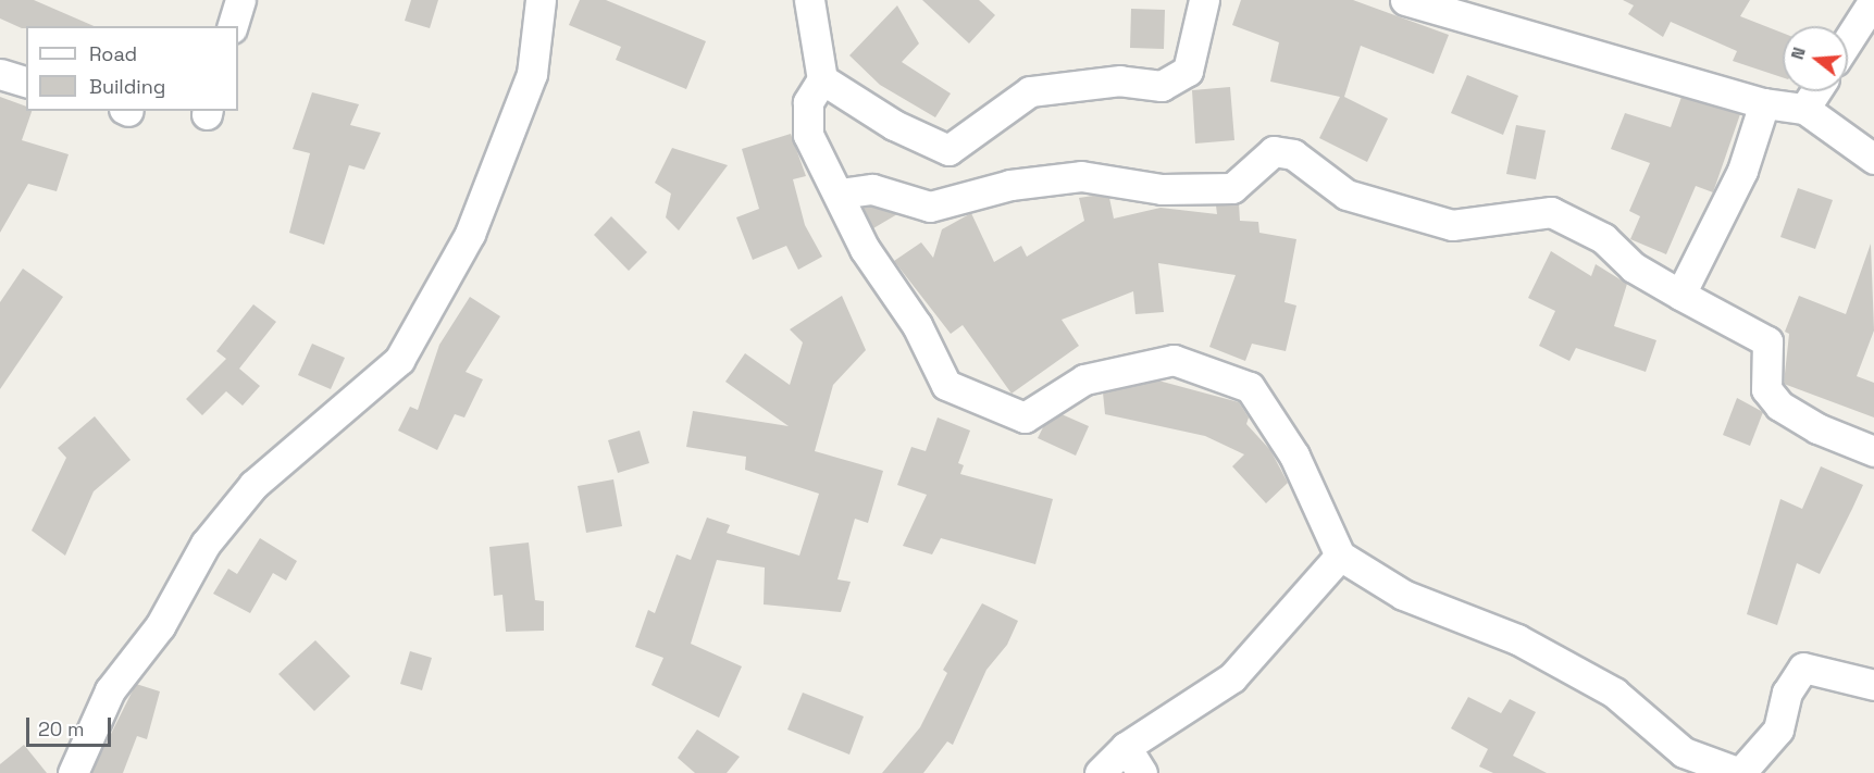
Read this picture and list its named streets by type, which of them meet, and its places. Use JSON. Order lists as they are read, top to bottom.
{
  "legend": ["Road", "Building"],
  "scale_bar": "20 m",
  "north": "left"
}
